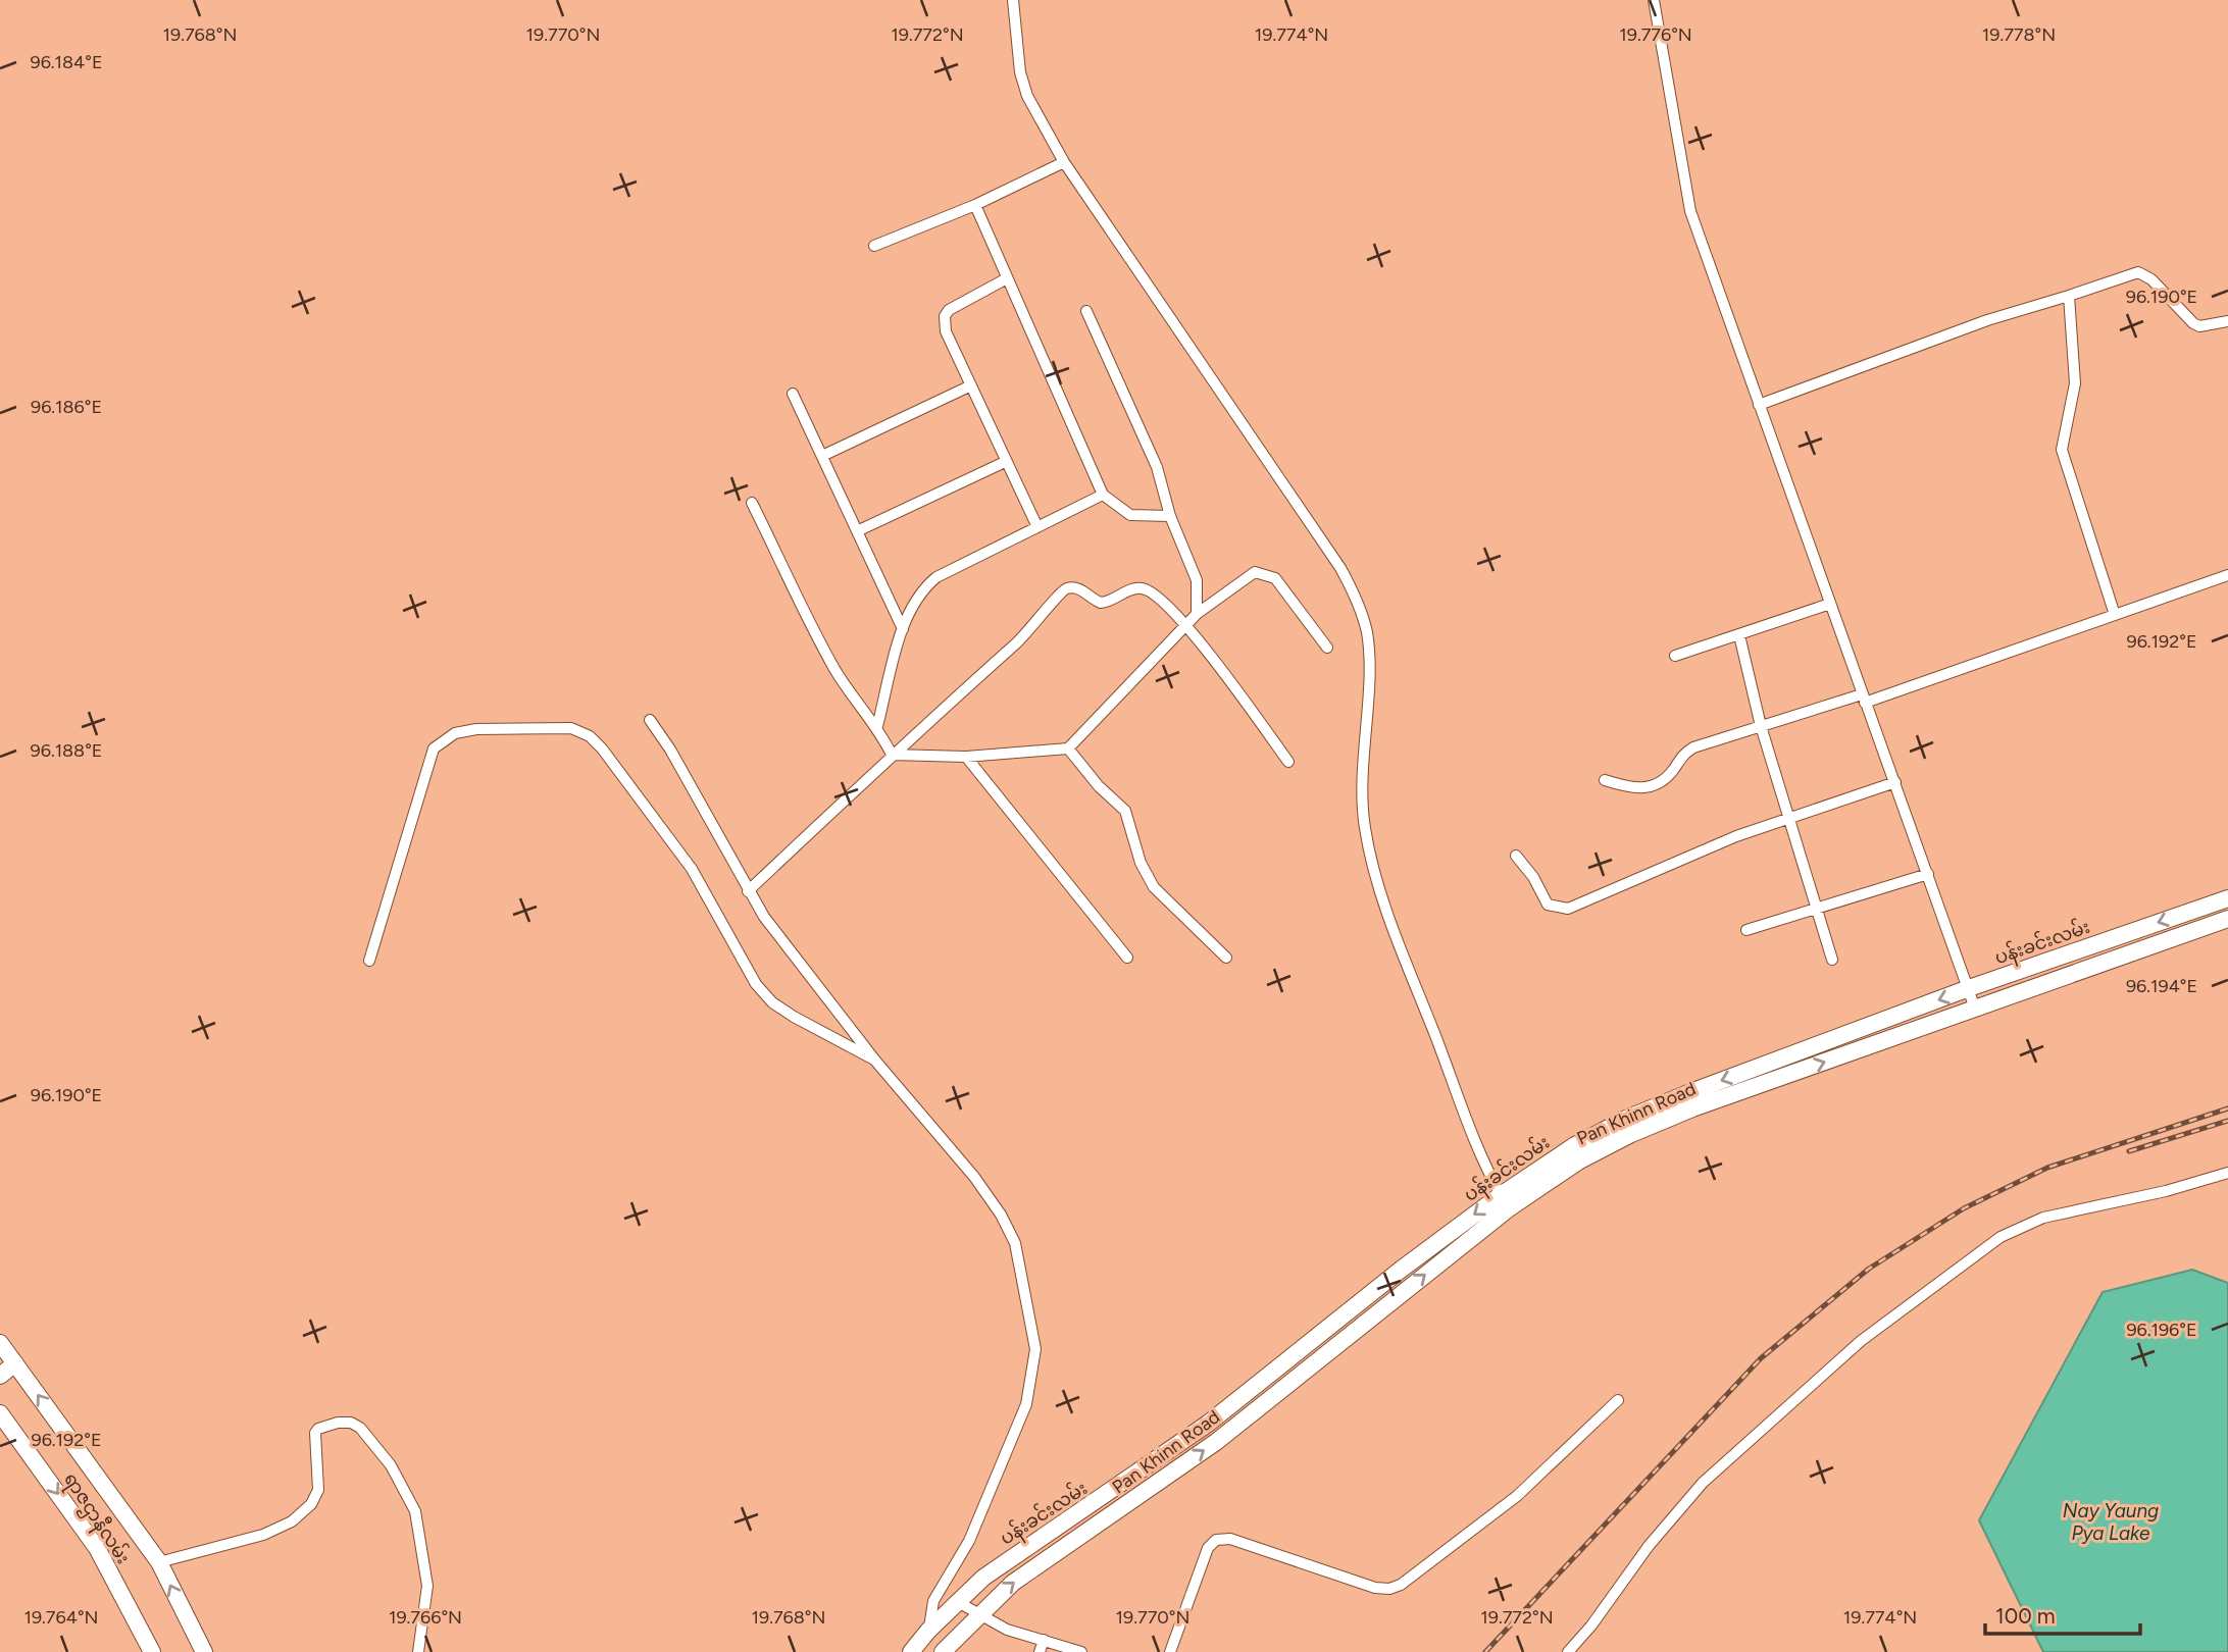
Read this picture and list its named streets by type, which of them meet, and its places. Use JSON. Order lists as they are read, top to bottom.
{
  "streets": {
    "main road": ["ပန်းခင်းလမ်း", "Pan Khinn Road", "ရာဇဌာနီလမ်း"]
  },
  "crossings": [
    ["ပန်းခင်းလမ်း", "Pan Khinn Road"]
  ],
  "one_way": ["ပန်းခင်းလမ်း", "Pan Khinn Road"],
  "water": ["Nay Yaung Pya Lake"],
  "scale_bar": "100 m",
  "coordinates": [
    "19.768°N",
    "19.770°N",
    "19.772°N",
    "19.774°N",
    "19.776°N",
    "19.778°N",
    "96.184°E",
    "96.190°E",
    "96.186°E",
    "96.192°E",
    "96.188°E",
    "96.194°E",
    "96.196°E",
    "19.764°N",
    "19.766°N"
  ]
}
